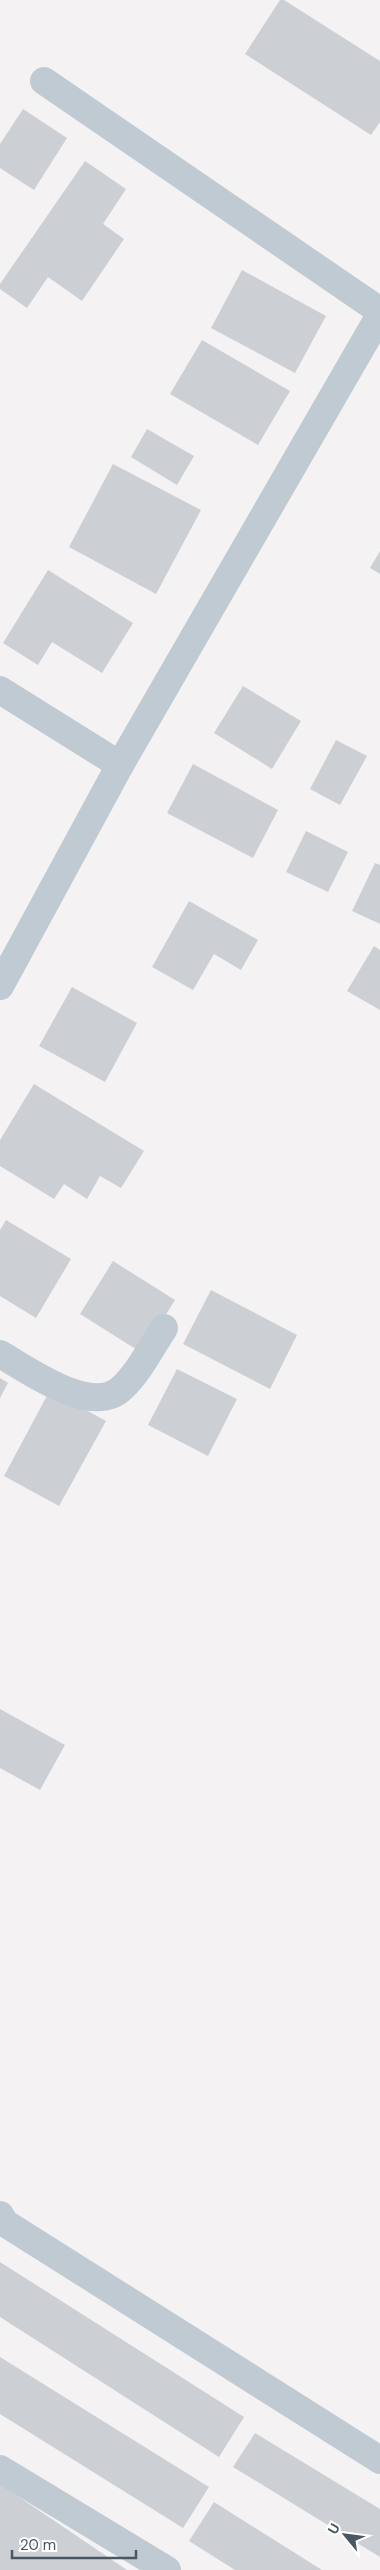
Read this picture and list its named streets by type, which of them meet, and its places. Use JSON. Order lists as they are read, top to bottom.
{
  "scale_bar": "20 m",
  "north": "top left"
}
